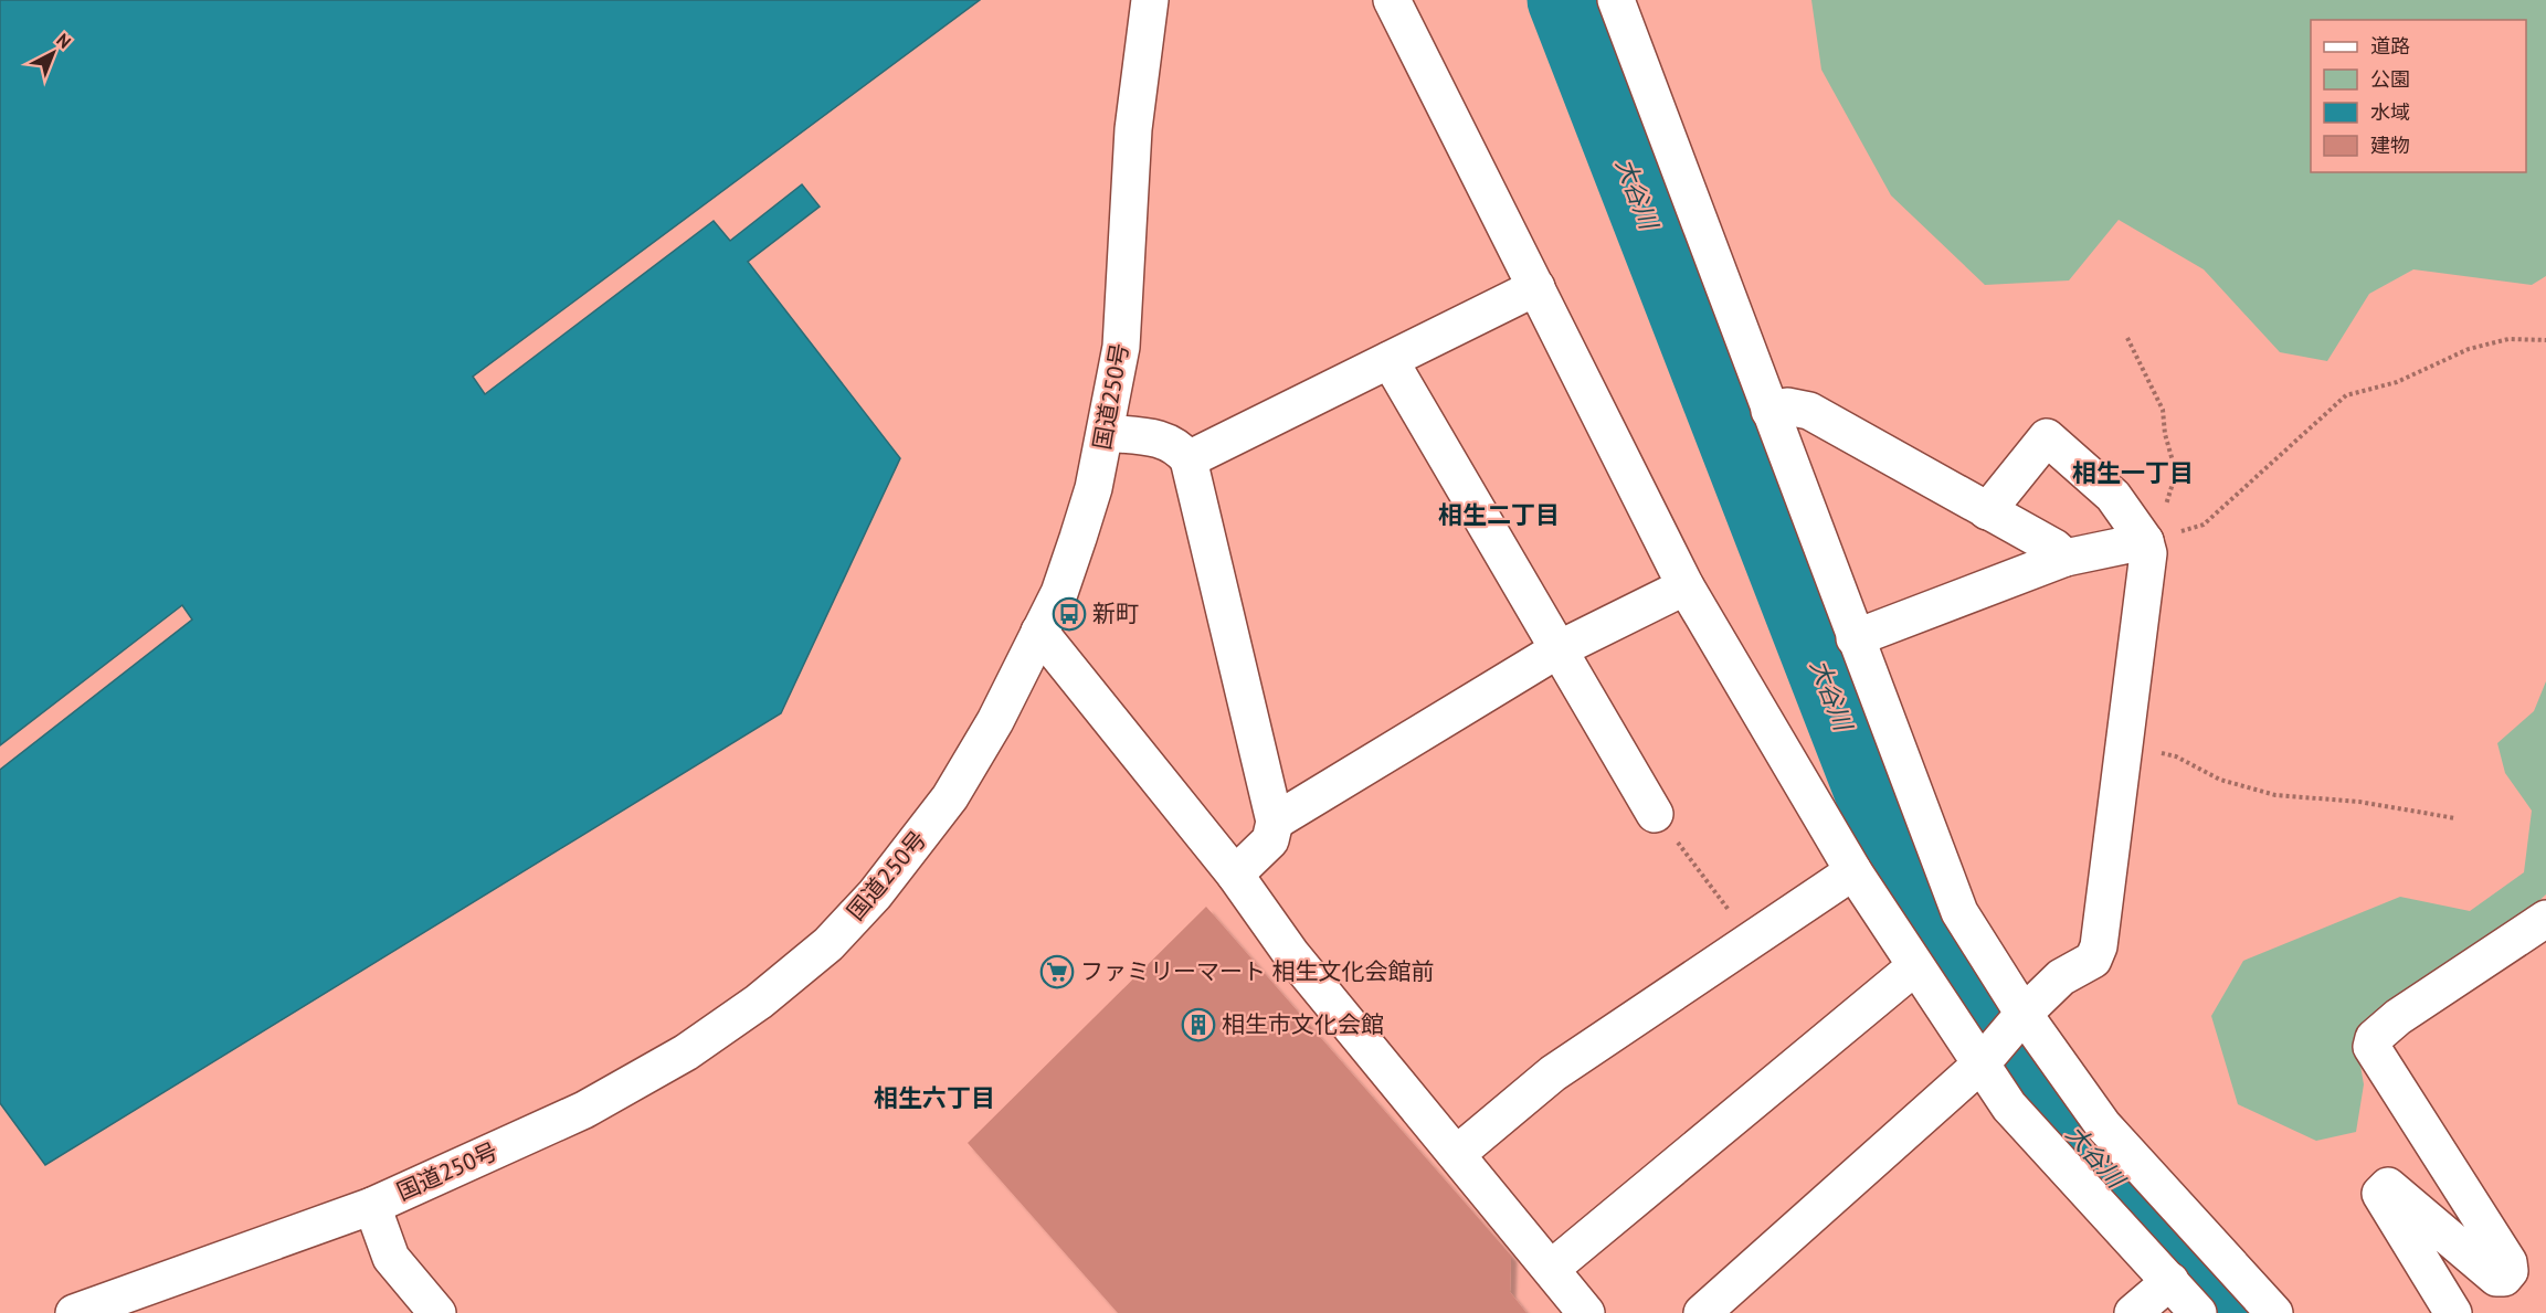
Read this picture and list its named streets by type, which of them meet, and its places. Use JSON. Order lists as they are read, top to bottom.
{
  "streets": {
    "main road": ["国道250号"]
  },
  "districts": ["相生一丁目", "相生二丁目", "相生六丁目"],
  "water": ["大谷川"],
  "places": {
    "bus stop": ["新町"],
    "supermarket": ["ファミリーマート 相生文化会館前"],
    "building": ["相生市文化会館"]
  },
  "legend": [
    "道路",
    "公園",
    "水域",
    "建物"
  ],
  "north": "top right"
}
